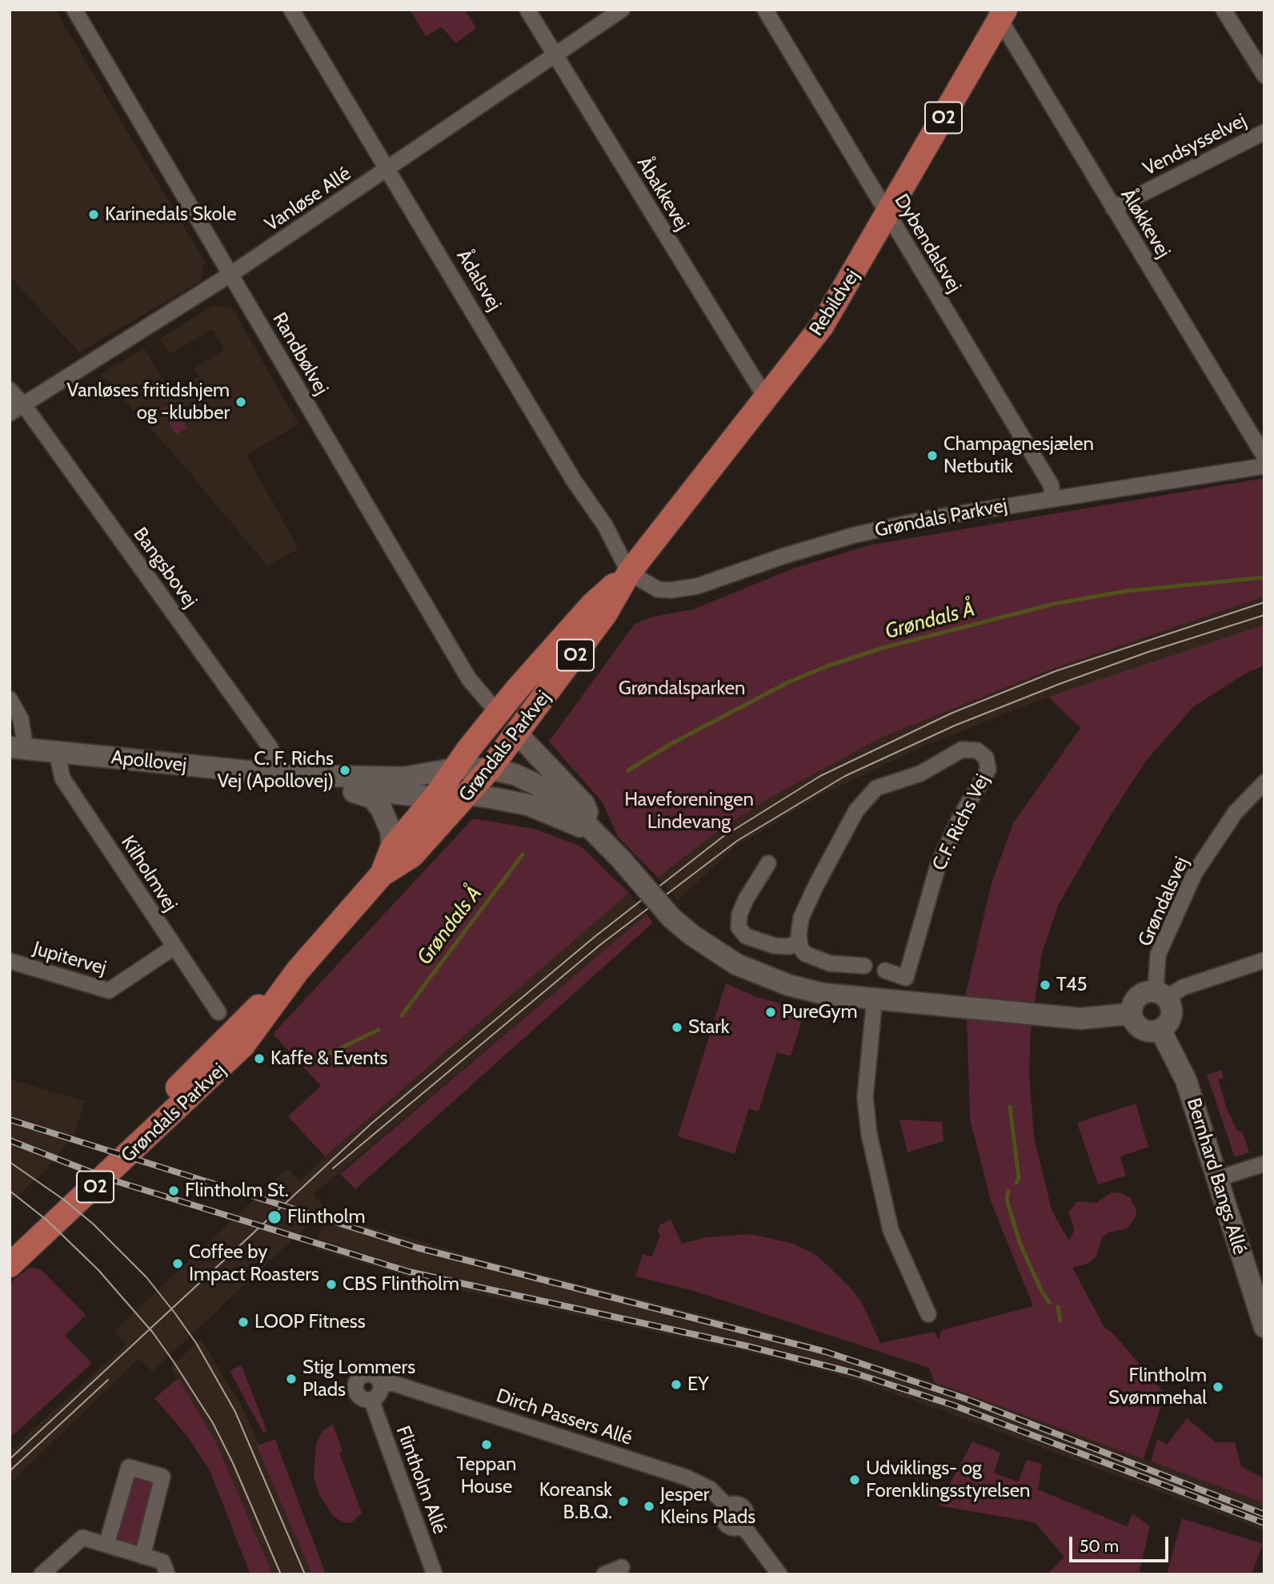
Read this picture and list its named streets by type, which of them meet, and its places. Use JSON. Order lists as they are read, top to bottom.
{
  "streets": {
    "main road": ["O2", "Rebildvej", "Grøndals Parkvej"],
    "street": [
      "Vendsysselvej",
      "Åbakkevej",
      "Vanløse Allé",
      "Åløkkevej",
      "Dybendalsvej",
      "Ådalsvej",
      "Randbølvej",
      "Bangsbovej",
      "Apollovej",
      "C.F. Richs Vej",
      "Kilholmvej",
      "Grøndalsvej",
      "Jupitervej",
      "Bernhard Bangs Allé",
      "Dirch Passers Allé",
      "Flintholm Allé"
    ]
  },
  "crossings": [
    ["Vendsysselvej", "Åløkkevej"],
    ["Åbakkevej", "Vanløse Allé"],
    ["Åbakkevej", "Rebildvej"],
    ["Vanløse Allé", "Ådalsvej"],
    ["Vanløse Allé", "Randbølvej"],
    ["Vanløse Allé", "Bangsbovej"],
    ["Åløkkevej", "Rebildvej"],
    ["Dybendalsvej", "Rebildvej"],
    ["Dybendalsvej", "Grøndals Parkvej"],
    ["Ådalsvej", "Rebildvej"],
    ["Ådalsvej", "Grøndals Parkvej"],
    ["Rebildvej", "Grøndals Parkvej"],
    ["Randbølvej", "Grøndals Parkvej"],
    ["Grøndals Parkvej", "Apollovej"],
    ["Bangsbovej", "Apollovej"],
    ["Apollovej", "Kilholmvej"],
    ["Kilholmvej", "Jupitervej"],
    ["Grøndalsvej", "Bernhard Bangs Allé"],
    ["Dirch Passers Allé", "Flintholm Allé"]
  ],
  "water": ["Grøndals Å"],
  "parks": ["Grøndalsparken", "Haveforeningen Lindevang"],
  "places": [
    "Karinedals Skole",
    "Vanløses fritidshjem og -klubber",
    "Champagnesjælen Netbutik",
    "C. F. Richs Vej (Apollovej)",
    "T45",
    "PureGym",
    "Stark",
    "Kaffe & Events",
    "Flintholm St.",
    "Flintholm",
    "Coffee by Impact Roasters",
    "CBS Flintholm",
    "LOOP Fitness",
    "Stig Lommers Plads",
    "EY",
    "Flintholm Svømmehal",
    "Teppan House",
    "Udviklings- og Forenklingsstyrelsen",
    "Koreansk B.B.Q.",
    "Jesper Kleins Plads"
  ],
  "scale_bar": "50 m"
}
